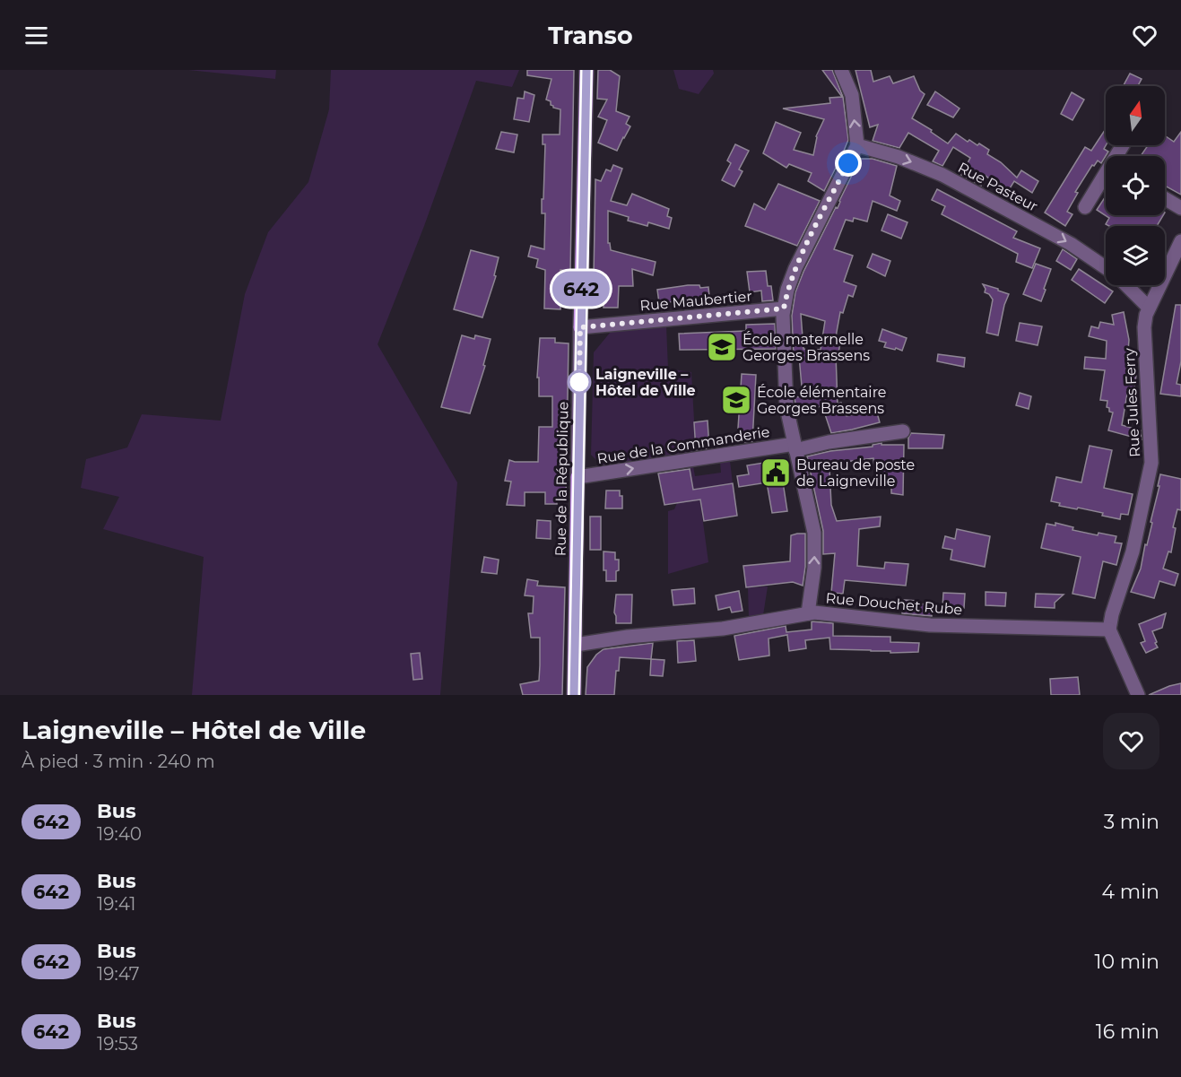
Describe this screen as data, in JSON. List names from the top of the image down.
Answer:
{
  "streets": {
    "main road": ["Rue de la République"],
    "street": [
      "Rue Pasteur",
      "Rue Maubertier",
      "Rue Jules Ferry",
      "Rue de la Commanderie",
      "Rue Douchet Rube"
    ]
  },
  "crossings": [
    ["Rue Pasteur", "Rue Jules Ferry"],
    ["Rue Maubertier", "Rue de la République"],
    ["Rue Jules Ferry", "Rue Douchet Rube"],
    ["Rue de la Commanderie", "Rue de la République"],
    ["Rue de la République", "Rue Douchet Rube"]
  ],
  "one_way": ["Rue Pasteur", "Rue de la Commanderie"],
  "places": {
    "school or university": ["École maternelle Georges Brassens", "École élémentaire Georges Brassens"],
    "other": ["Laigneville – Hôtel de Ville"],
    "public building": ["Bureau de poste de Laigneville"]
  },
  "lines": ["bus line 642"],
  "north": "top",
  "page": {
    "header": "Transo",
    "on_map": "642",
    "heading": ["Laigneville – Hôtel de Ville", "À pied · 3 min · 240 m"],
    "list": [
      {
        "mark": "642",
        "name": "Bus",
        "note": "19:40",
        "value": "3 min"
      },
      {
        "mark": "642",
        "name": "Bus",
        "note": "19:41",
        "value": "4 min"
      },
      {
        "mark": "642",
        "name": "Bus",
        "note": "19:47",
        "value": "10 min"
      },
      {
        "mark": "642",
        "name": "Bus",
        "note": "19:53",
        "value": "16 min"
      }
    ]
  }
}
